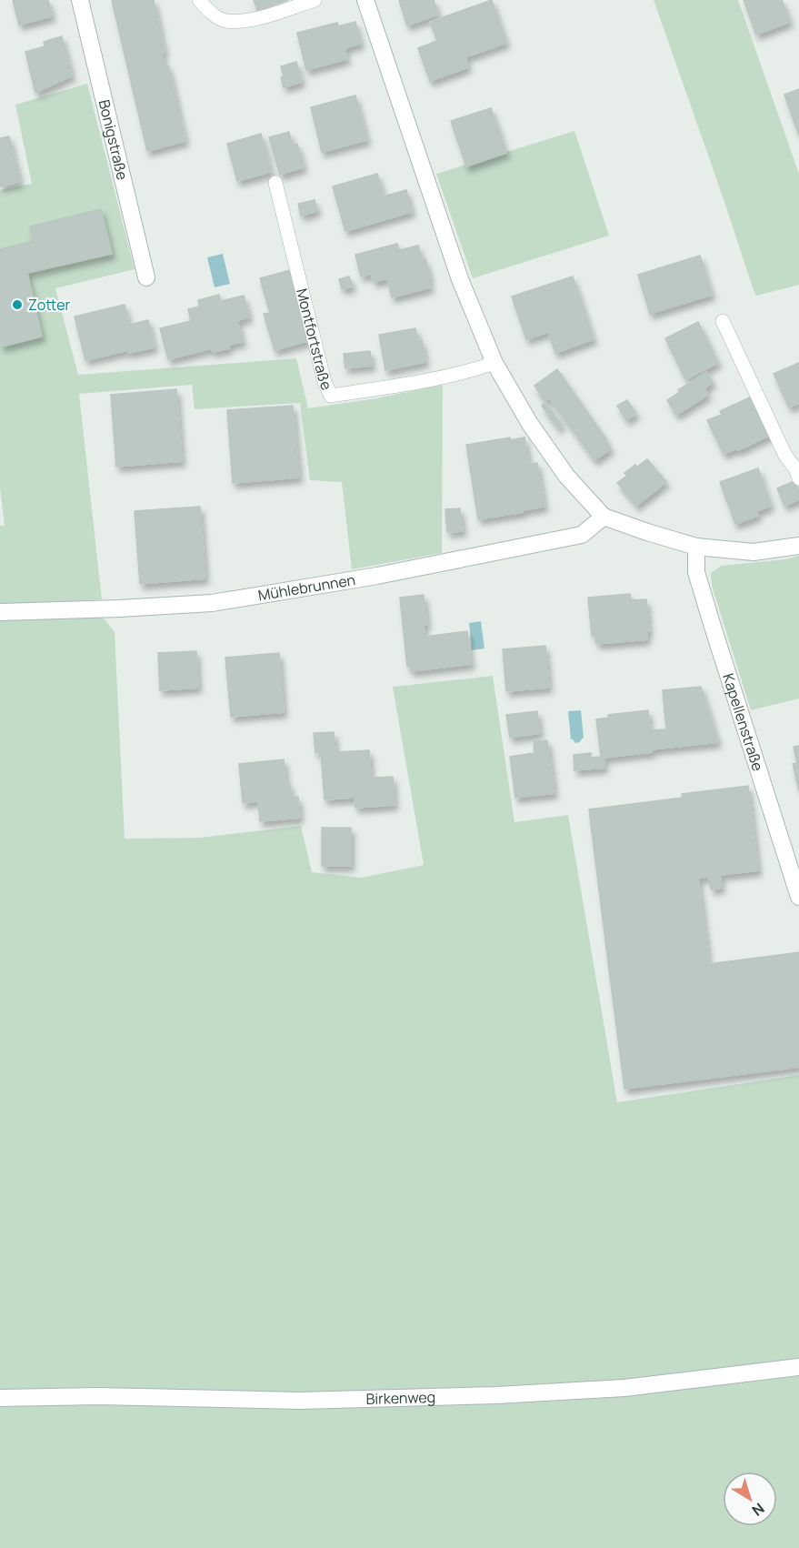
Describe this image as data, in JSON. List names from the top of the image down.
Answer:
{
  "streets": {
    "street": [
      "Bonigstraße",
      "Mühlebrunnen",
      "Kapellenstraße",
      "Birkenweg"
    ],
    "lane": ["Montfortstraße"]
  },
  "places": ["Zotter"],
  "north": "bottom right"
}
